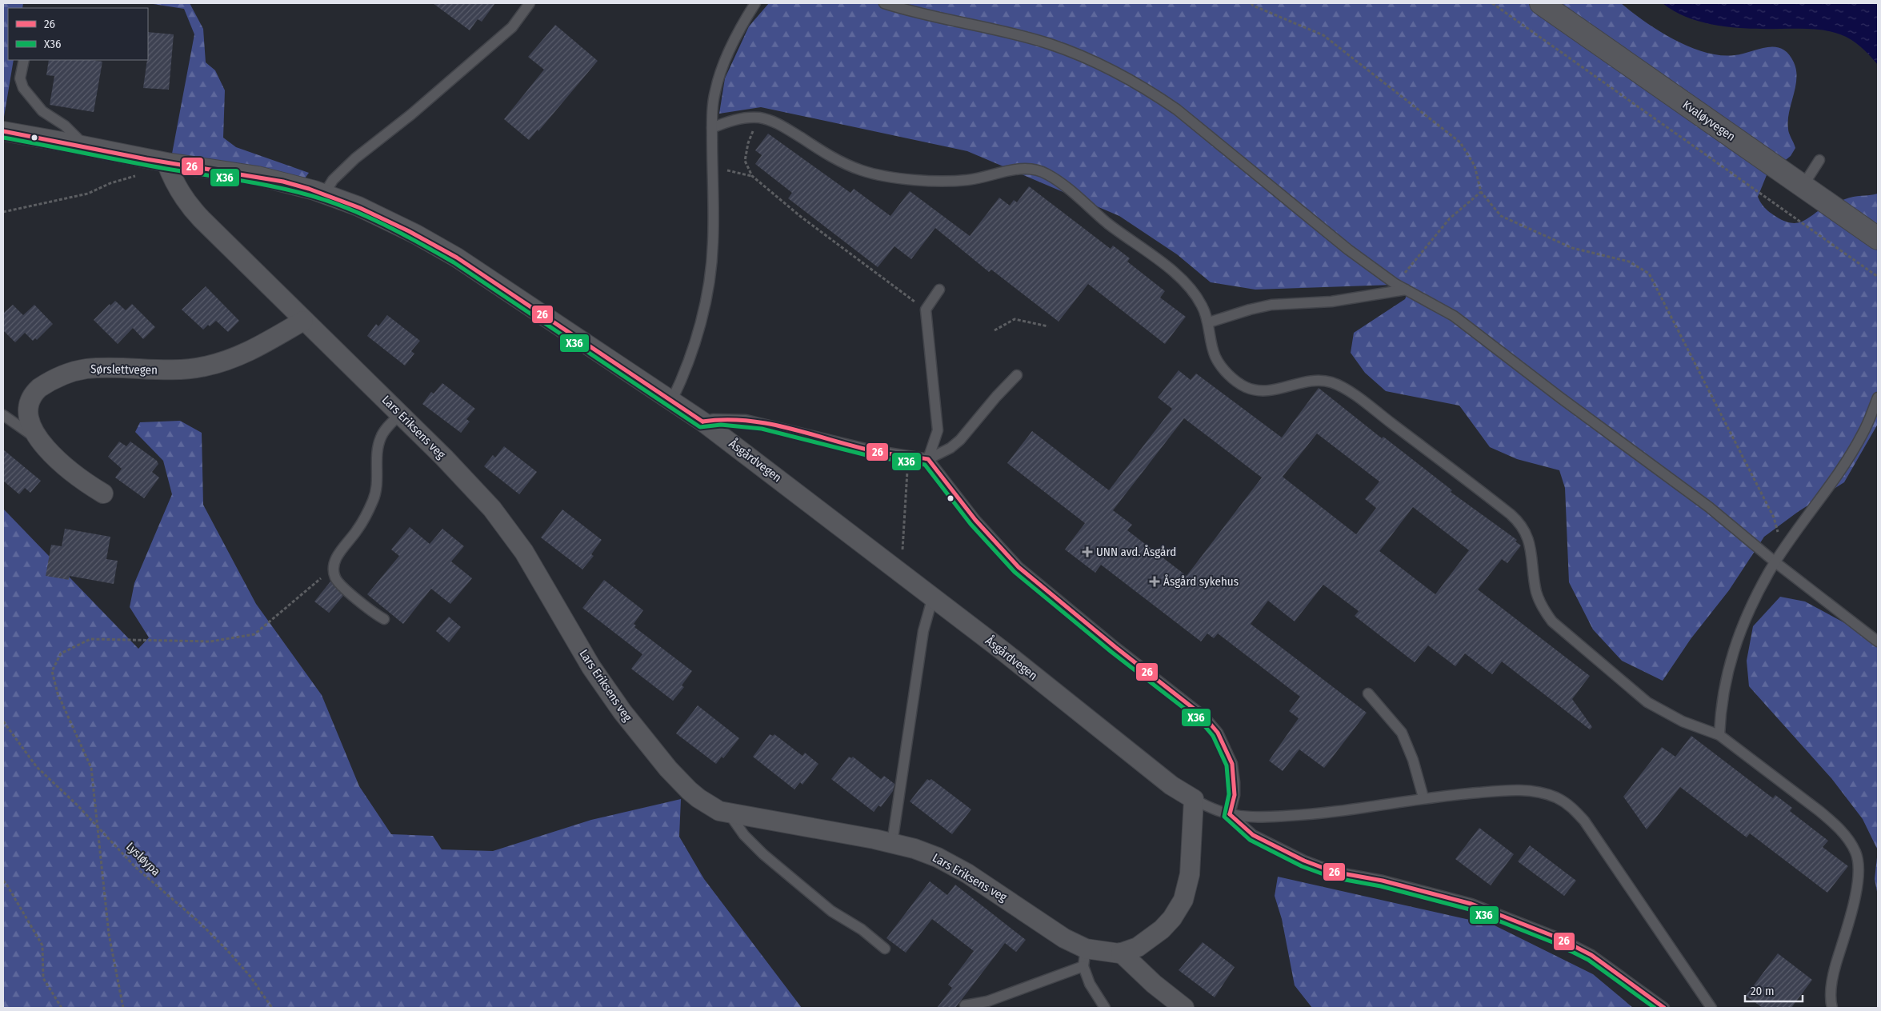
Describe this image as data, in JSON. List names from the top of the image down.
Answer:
{
  "streets": {
    "street": [
      "Kvaløyvegen",
      "Sørslettvegen",
      "Lars Eriksens veg",
      "Åsgårdvegen"
    ],
    "path": ["Lysløypa"]
  },
  "crossings": [
    ["Sørslettvegen", "Lars Eriksens veg"],
    ["Lars Eriksens veg", "Åsgårdvegen"]
  ],
  "places": {
    "health": ["UNN avd. Åsgård", "Åsgård sykehus"]
  },
  "lines": ["transit line 26", "transit line X36"],
  "legend": ["26", "X36"],
  "scale_bar": "20 m"
}
